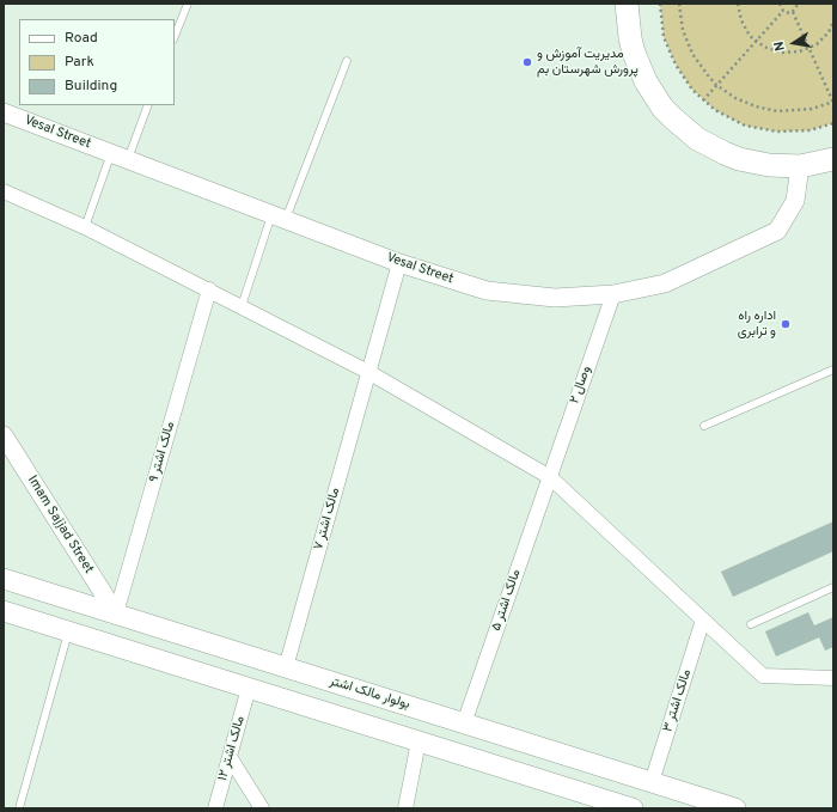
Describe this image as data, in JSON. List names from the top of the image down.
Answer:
{
  "streets": {
    "main road": ["بولوار مالک اشتر"],
    "street": [
      "Vesal Street",
      "وصال ۲",
      "مالک اشتر ۹",
      "مالک اشتر ۷",
      "Imam Sajjad Street",
      "مالک اشتر ۵",
      "مالک اشتر ۳",
      "مالک اشتر ۱۲"
    ]
  },
  "crossings": [
    ["Vesal Street", "وصال ۲"],
    ["Vesal Street", "مالک اشتر ۷"],
    ["وصال ۲", "مالک اشتر ۵"],
    ["مالک اشتر ۹", "Imam Sajjad Street"],
    ["مالک اشتر ۹", "بولوار مالک اشتر"],
    ["مالک اشتر ۷", "بولوار مالک اشتر"],
    ["Imam Sajjad Street", "بولوار مالک اشتر"],
    ["مالک اشتر ۵", "بولوار مالک اشتر"],
    ["بولوار مالک اشتر", "مالک اشتر ۳"]
  ],
  "places": ["مدیریت آموزش و پرورش شهرستان بم", "اداره راه و ترابری"],
  "legend": ["Road", "Park", "Building"],
  "north": "left"
}
